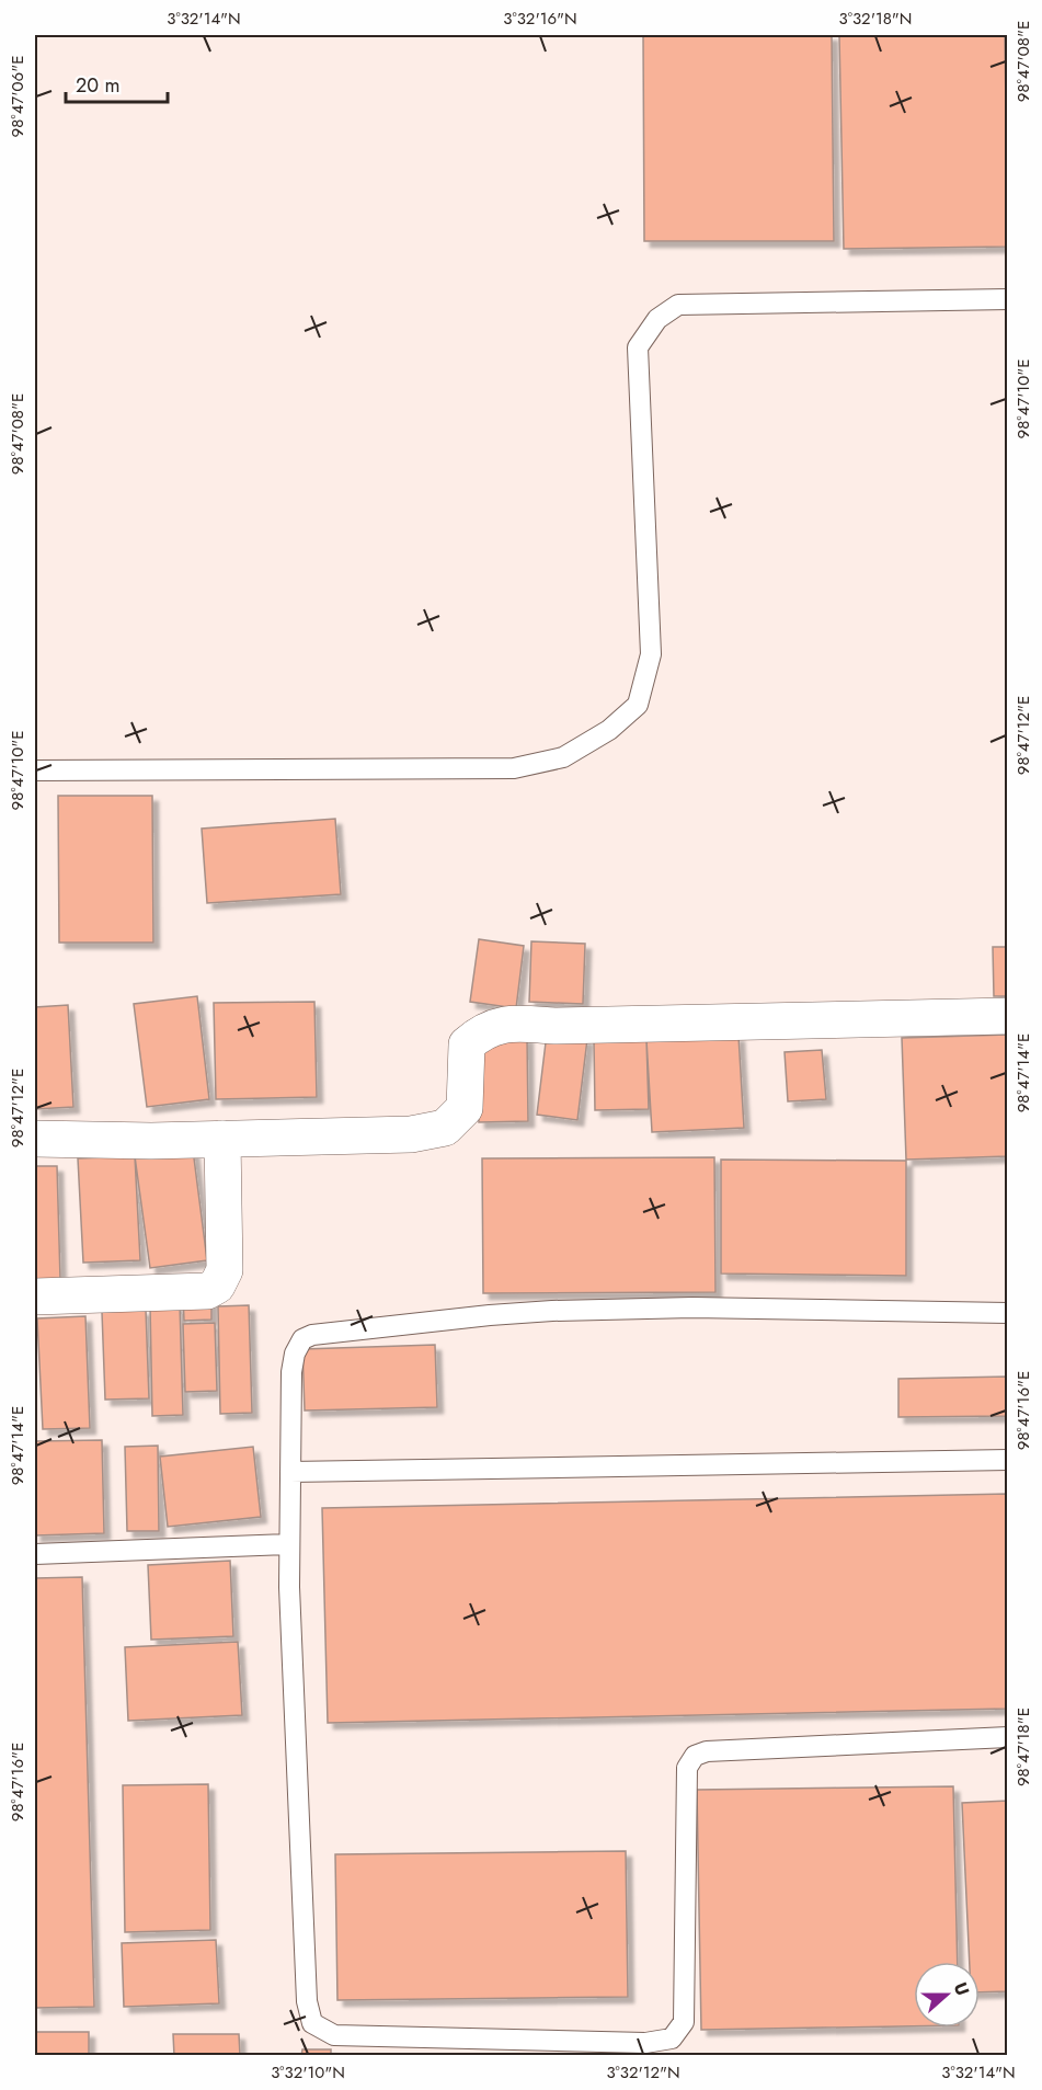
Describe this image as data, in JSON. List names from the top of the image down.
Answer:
{
  "scale_bar": "20 m",
  "north": "right",
  "coordinates": [
    "3°32'14\"N",
    "3°32'16\"N",
    "3°32'18\"N",
    "98°47'08\"E",
    "98°47'06\"E",
    "98°47'10\"E",
    "98°47'12\"E",
    "98°47'14\"E",
    "98°47'16\"E",
    "98°47'18\"E",
    "3°32'10\"N",
    "3°32'12\"N"
  ]
}
